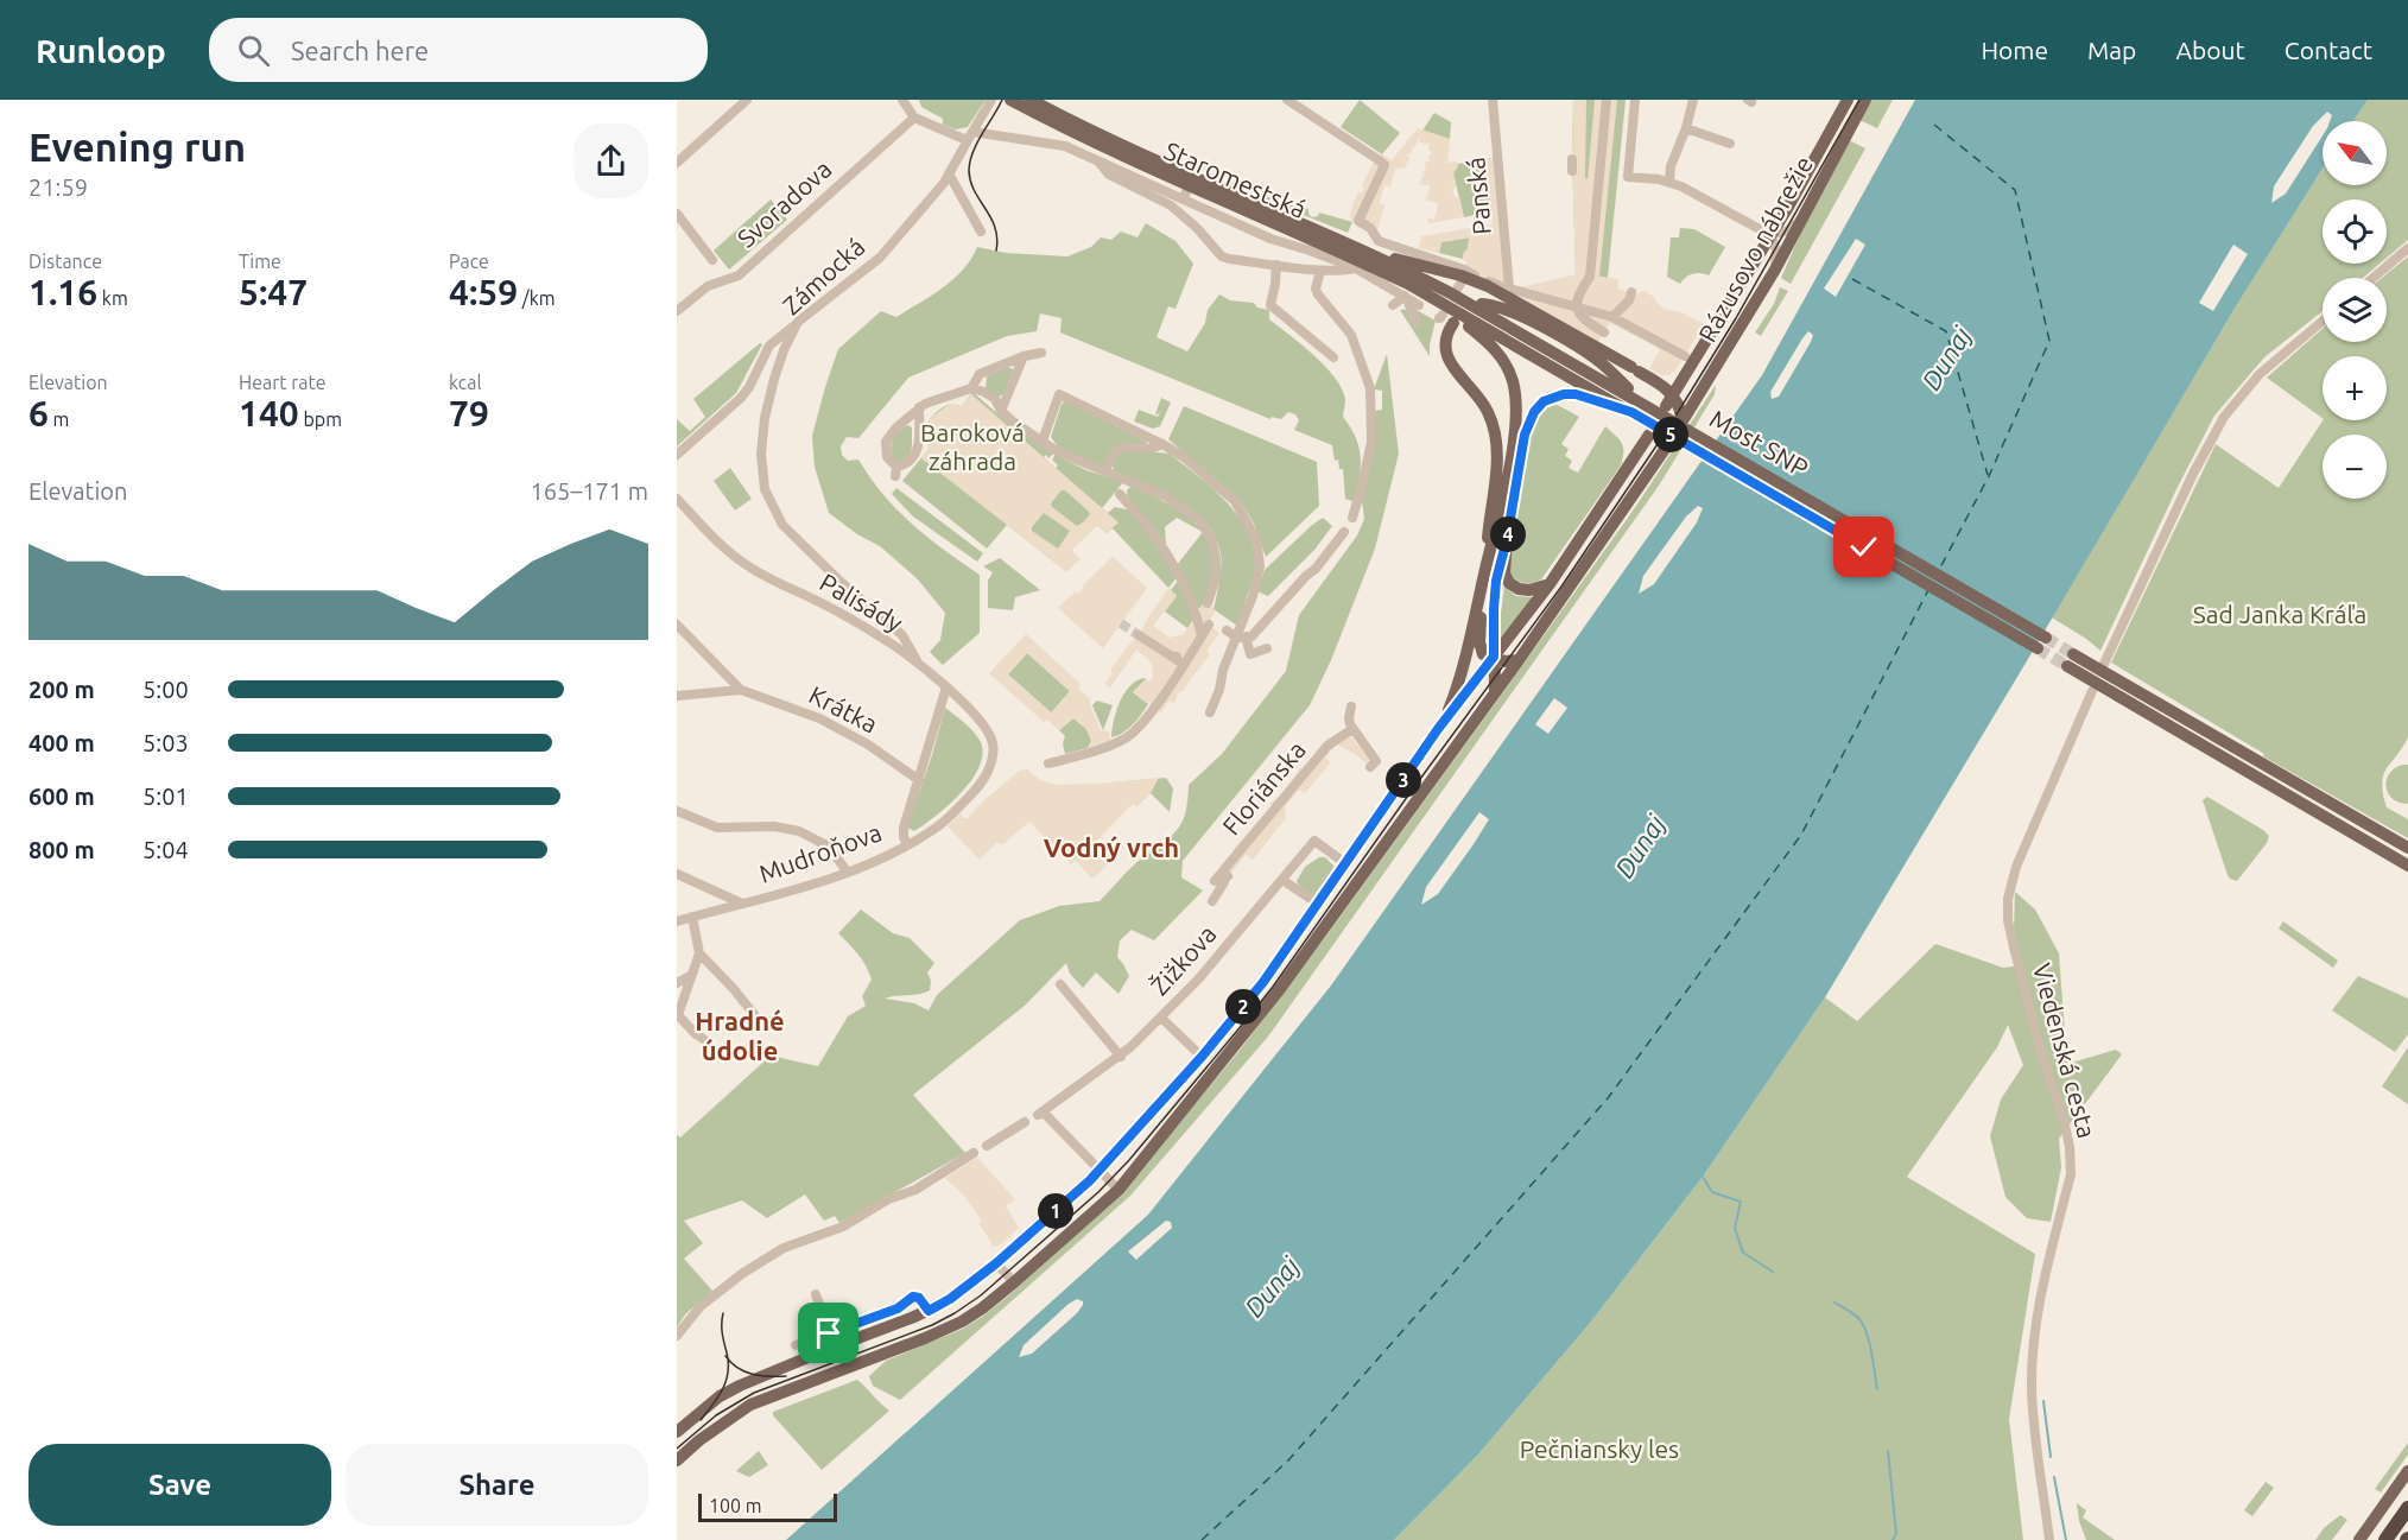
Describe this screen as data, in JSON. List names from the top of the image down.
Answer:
{
  "streets": {
    "main road": ["Staromestská", "Rázusovo nábrežie", "Most SNP"],
    "street": [
      "Panská",
      "Svoradova",
      "Zámocká",
      "Palisády",
      "Krátka",
      "Floriánska",
      "Mudroňova",
      "Žižkova",
      "Viedenská cesta"
    ]
  },
  "crossings": [
    ["Staromestská", "Most SNP"],
    ["Zámocká", "Palisády"],
    ["Palisády", "Mudroňova"]
  ],
  "districts": ["Vodný vrch", "Hradné údolie"],
  "water": ["Dunaj"],
  "parks": ["Baroková záhrada", "Sad Janka Kráľa", "Pečniansky les"],
  "scale_bar": "100 m",
  "north": "top left",
  "page": {
    "header": "Runloop",
    "search": "Search here",
    "nav": [
      "Home",
      "Map",
      "About",
      "Contact"
    ],
    "heading": ["Evening run", "21:59"],
    "map_buttons": ["+", "−"],
    "stats": [
      ["Distance", "1.16 km"],
      ["Time", "5:47"],
      ["Pace", "4:59 /km"],
      ["Elevation", "6 m"],
      ["Heart rate", "140 bpm"],
      ["kcal", "79"]
    ],
    "pins": [
      "5",
      "4",
      "3",
      "2",
      "1"
    ],
    "chart": ["Elevation", "165–171 m"],
    "list": [
      {
        "name": "200 m",
        "note": "5:00"
      },
      {
        "name": "400 m",
        "note": "5:03"
      },
      {
        "name": "600 m",
        "note": "5:01"
      },
      {
        "name": "800 m",
        "note": "5:04"
      }
    ],
    "buttons": ["Save", "Share"],
    "scale": "100 m"
  }
}
